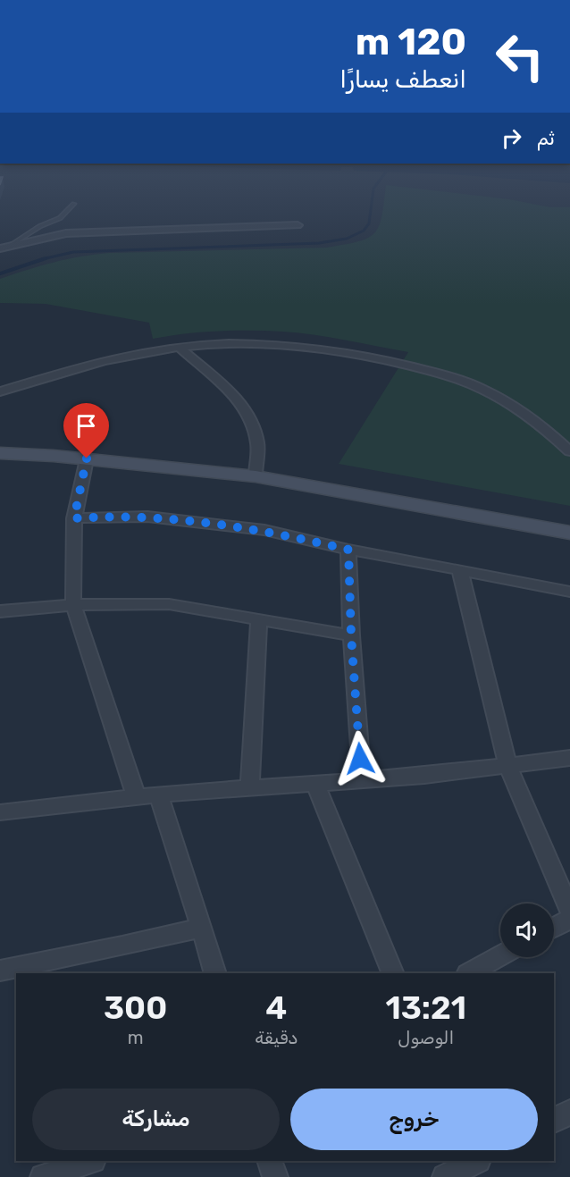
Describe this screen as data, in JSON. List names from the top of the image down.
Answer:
{
  "page": {
    "turn": ["120 m", "انعطف يسارًا"],
    "then": "ثم",
    "eta": [
      "13:21",
      "الوصول",
      "4",
      "دقيقة",
      "300",
      "m"
    ],
    "buttons": ["خروج", "مشاركة"]
  }
}
